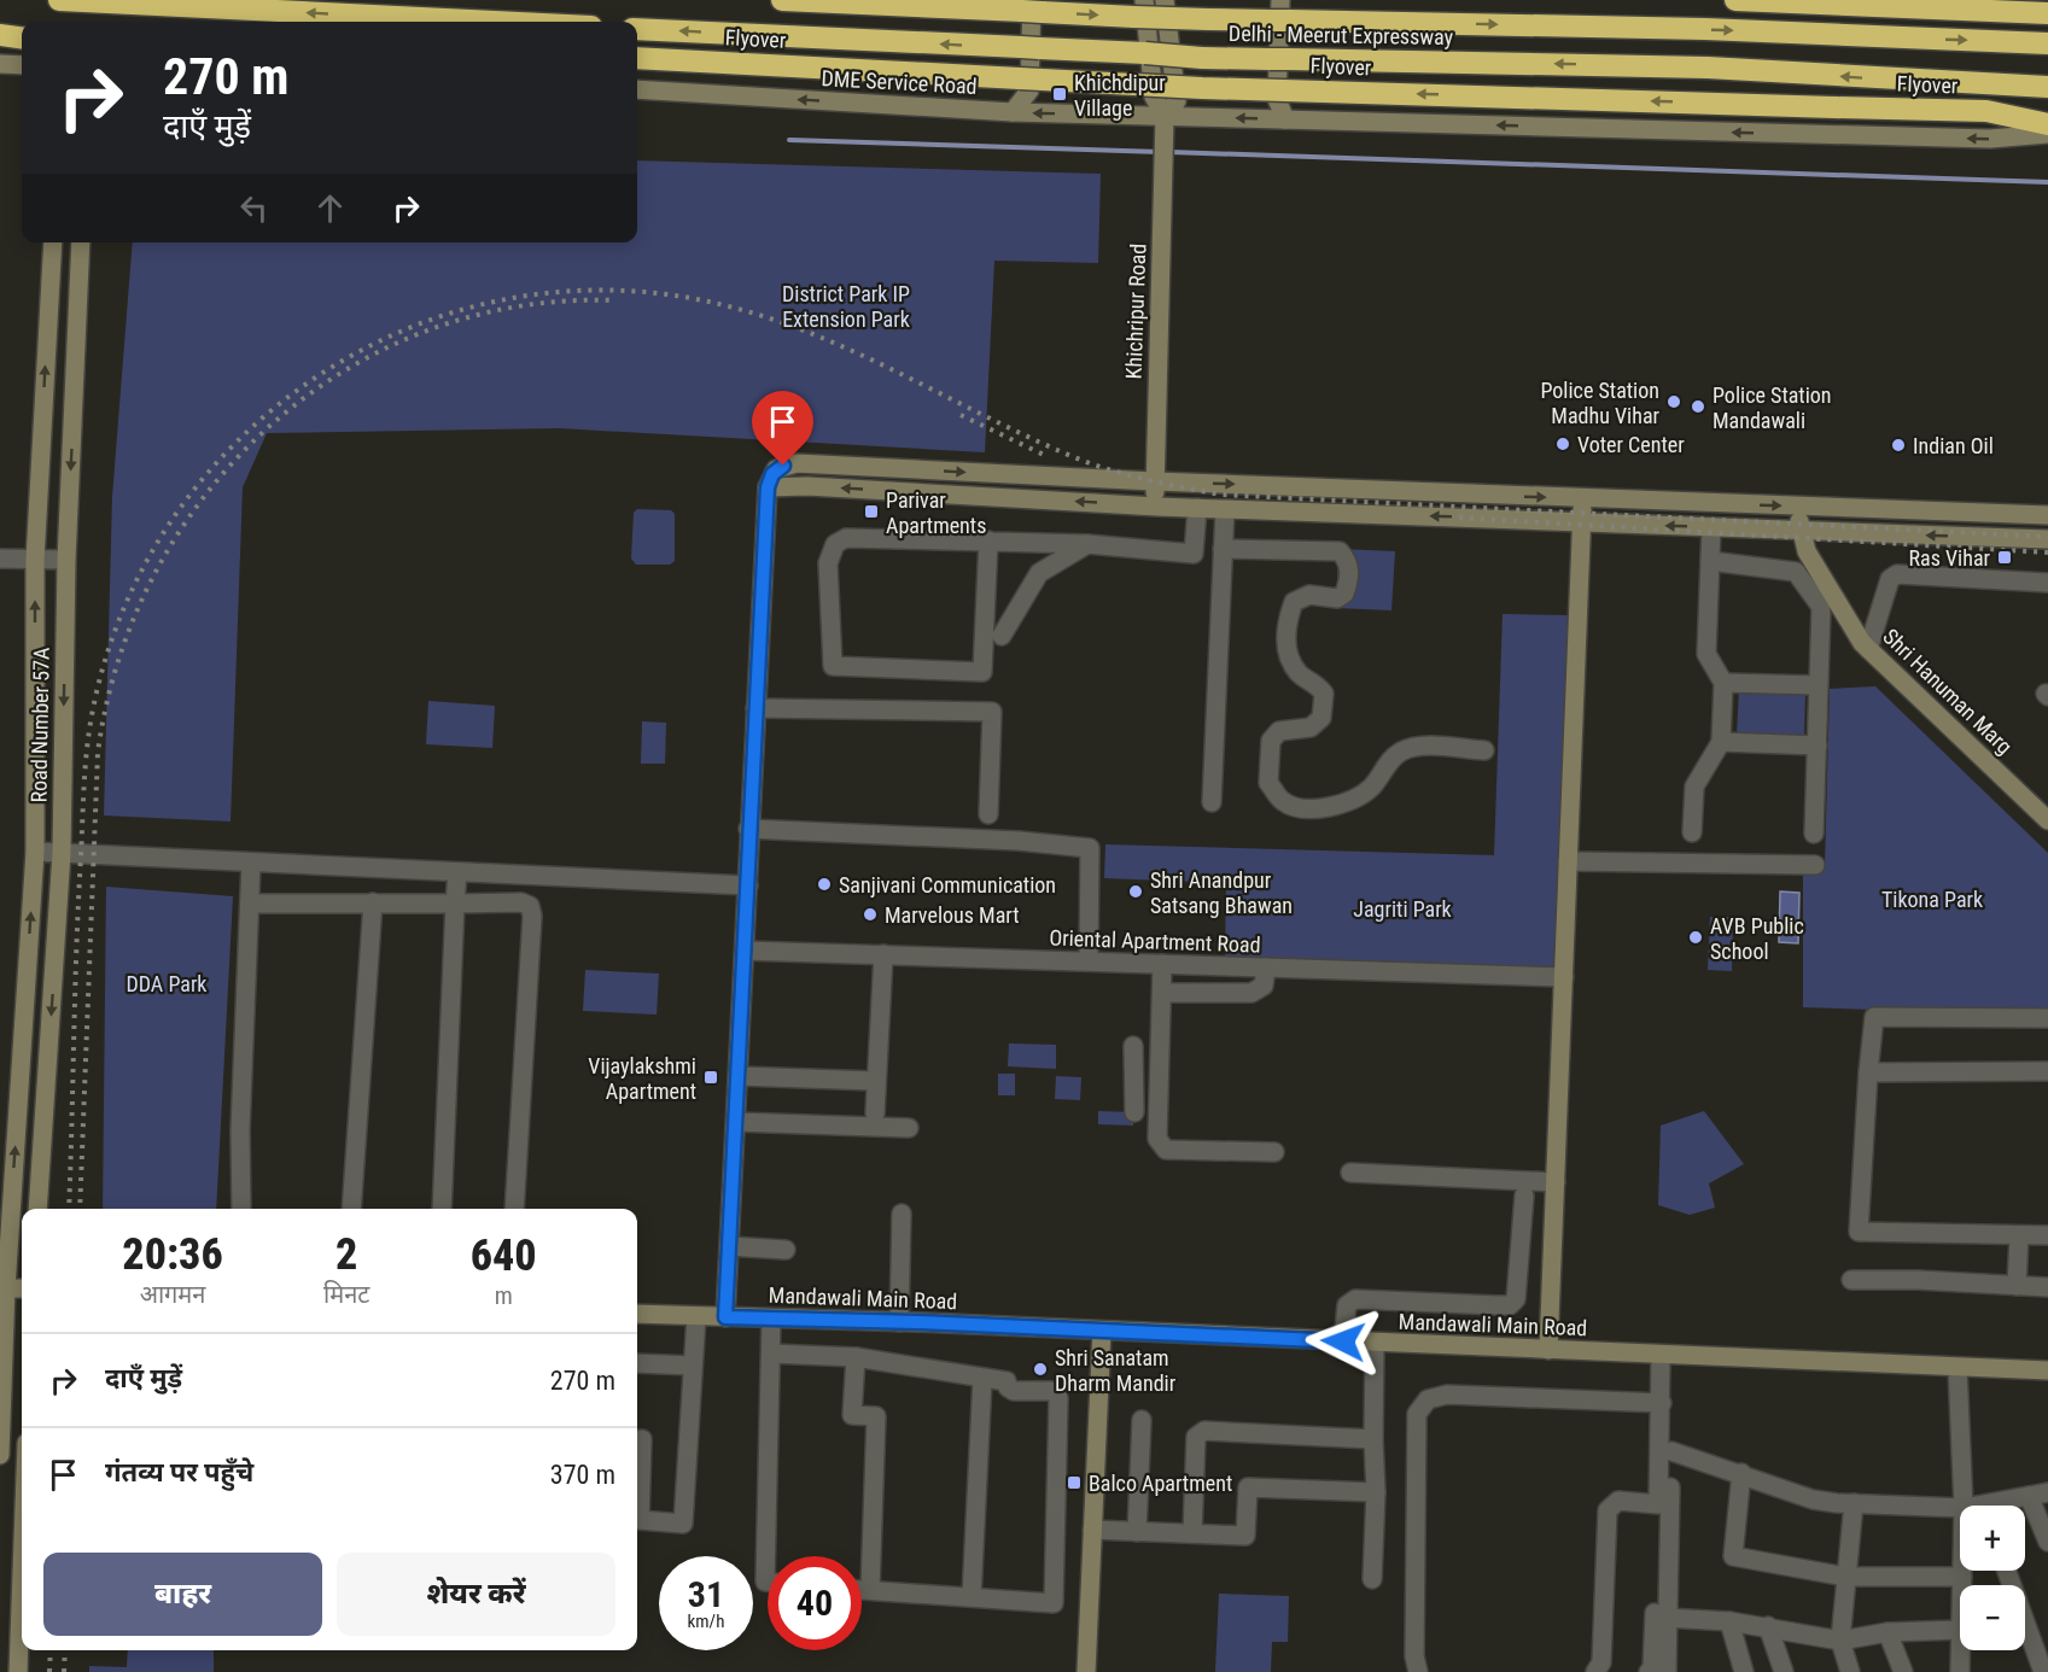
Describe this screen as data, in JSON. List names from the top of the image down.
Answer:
{
  "streets": {
    "highway": ["Delhi - Meerut Expressway", "Flyover"],
    "street": [
      "DME Service Road",
      "Khichripur Road",
      "Shri Hanuman Marg",
      "Road Number 57A",
      "Oriental Apartment Road",
      "Mandawali Main Road"
    ]
  },
  "crossings": [
    ["Delhi - Meerut Expressway", "Khichripur Road"],
    ["DME Service Road", "Khichripur Road"]
  ],
  "one_way": ["Flyover", "DME Service Road"],
  "parks": [
    "District Park IP Extension Park",
    "Tikona Park",
    "Jagriti Park",
    "DDA Park"
  ],
  "places": {
    "transit": [
      "Khichdipur Village",
      "Parivar Apartments",
      "Ras Vihar",
      "Vijaylakshmi Apartment",
      "Balco Apartment"
    ],
    "other": [
      "Police Station Madhu Vihar",
      "Police Station Mandawali",
      "Voter Center",
      "Indian Oil",
      "Sanjivani Communication",
      "Shri Anandpur Satsang Bhawan",
      "Marvelous Mart",
      "AVB Public School",
      "Shri Sanatam Dharm Mandir"
    ]
  },
  "page": {
    "turn": ["270 m", "दाएँ मुड़ें"],
    "eta": [
      "20:36",
      "आगमन",
      "2",
      "मिनट",
      "640",
      "m"
    ],
    "list": [
      {
        "name": "दाएँ मुड़ें",
        "value": "270 m"
      },
      {
        "name": "गंतव्य पर पहुँचे",
        "value": "370 m"
      }
    ],
    "map_buttons": ["+", "−"],
    "buttons": ["बाहर", "शेयर करें"],
    "speed": "31 km/h",
    "limit": "40"
  }
}
